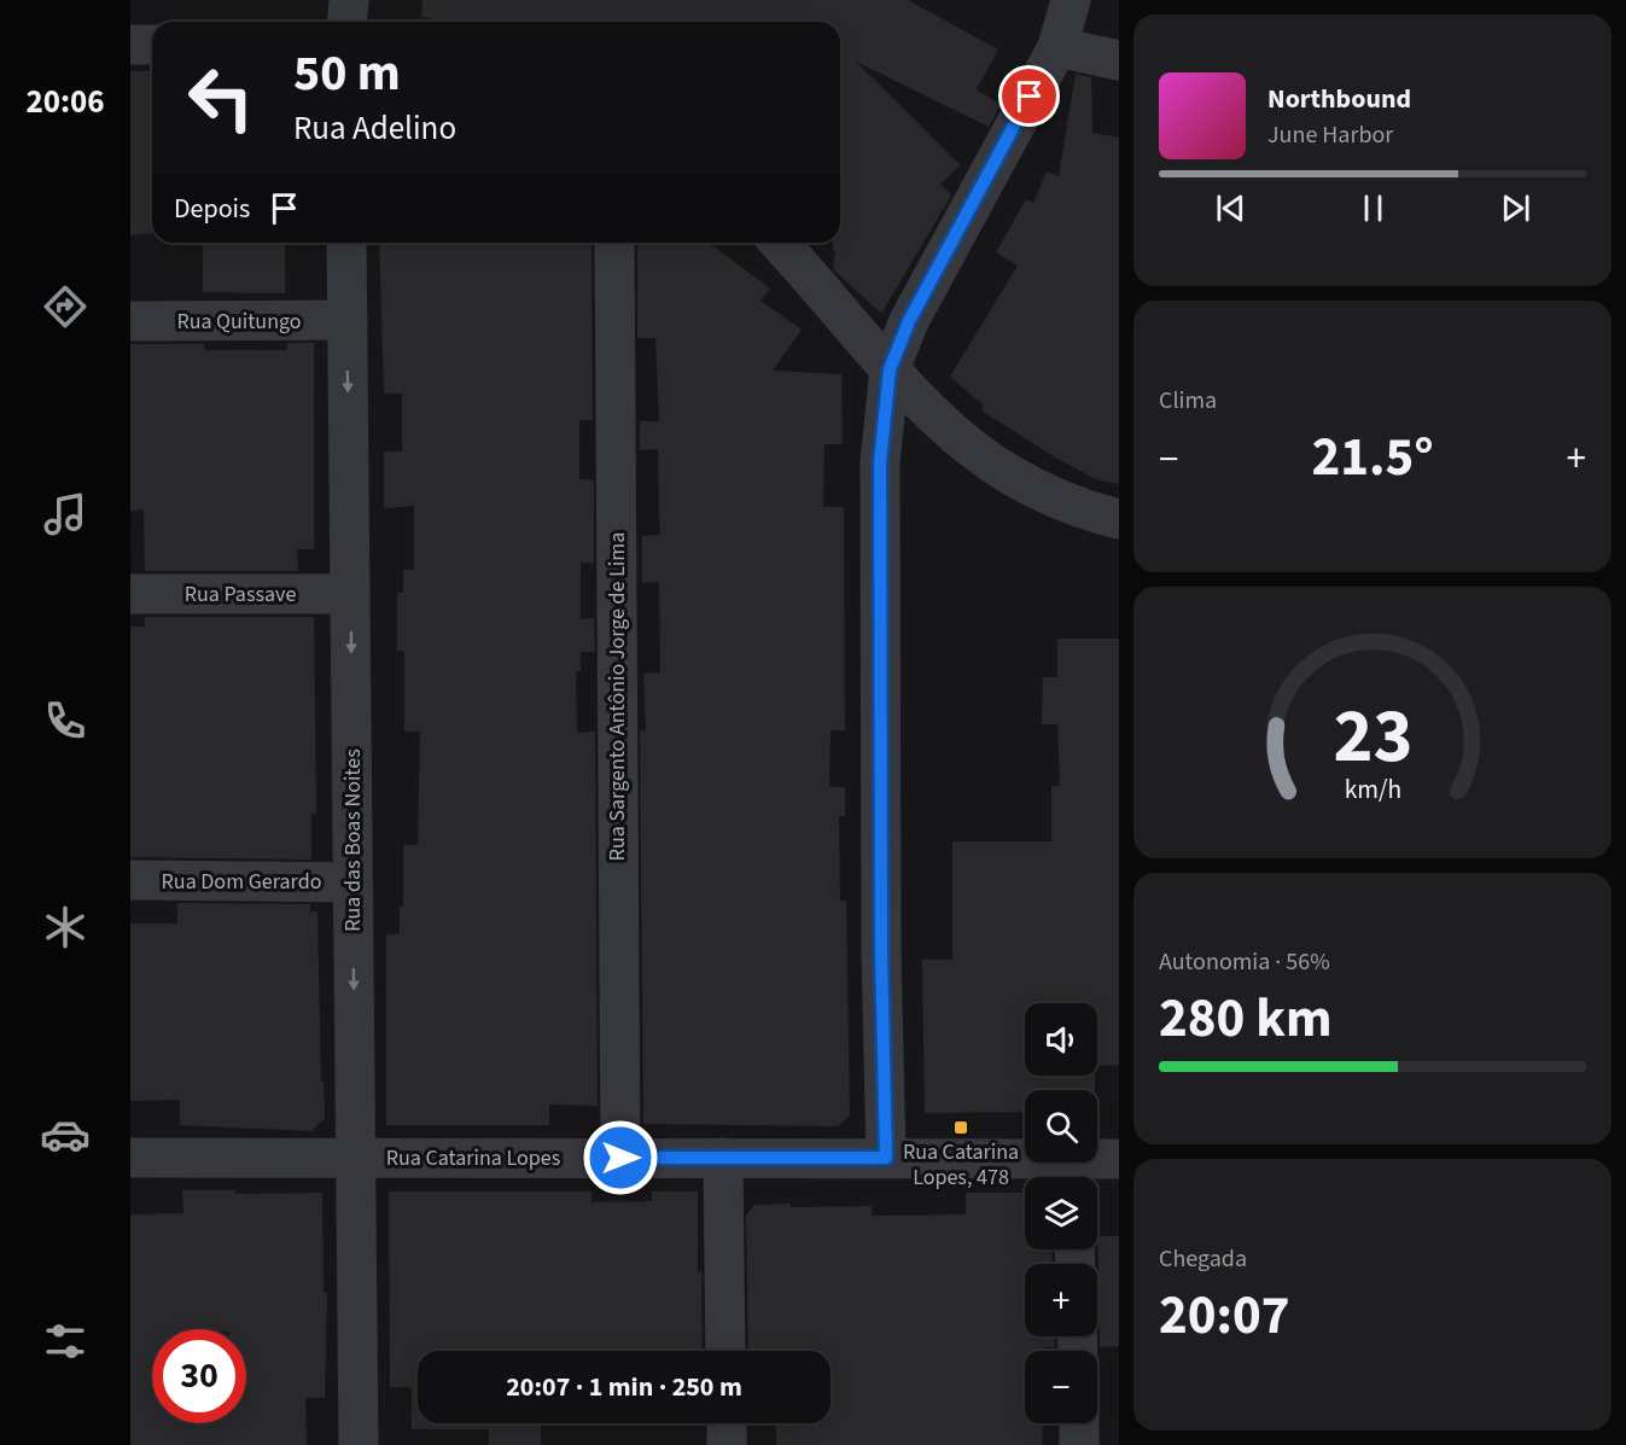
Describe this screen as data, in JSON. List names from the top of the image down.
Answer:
{
  "streets": {
    "street": [
      "Rua Quitungo",
      "Rua Passave",
      "Rua Sargento Antônio Jorge de Lima",
      "Rua das Boas Noites",
      "Rua Dom Gerardo",
      "Rua Catarina Lopes"
    ]
  },
  "crossings": [
    ["Rua Quitungo", "Rua das Boas Noites"],
    ["Rua Passave", "Rua das Boas Noites"],
    ["Rua Sargento Antônio Jorge de Lima", "Rua Catarina Lopes"],
    ["Rua das Boas Noites", "Rua Dom Gerardo"],
    ["Rua das Boas Noites", "Rua Catarina Lopes"]
  ],
  "one_way": ["Rua das Boas Noites"],
  "places": {
    "transit": ["Rua Catarina Lopes, 478"]
  },
  "page": {
    "tabs": "20:06",
    "turn": ["50 m", "Rua Adelino"],
    "song": ["Northbound", "June Harbor"],
    "then": "Depois",
    "tile": [
      "Clima",
      ["Autonomia · 56%", "280 km"],
      ["Chegada", "20:07"]
    ],
    "heat": ["−", "21.5°", "+"],
    "map_buttons": ["+", "−"],
    "limit": "30",
    "trip": "20:07 · 1 min · 250 m",
    "gauge": ["23", "km/h"]
  }
}
